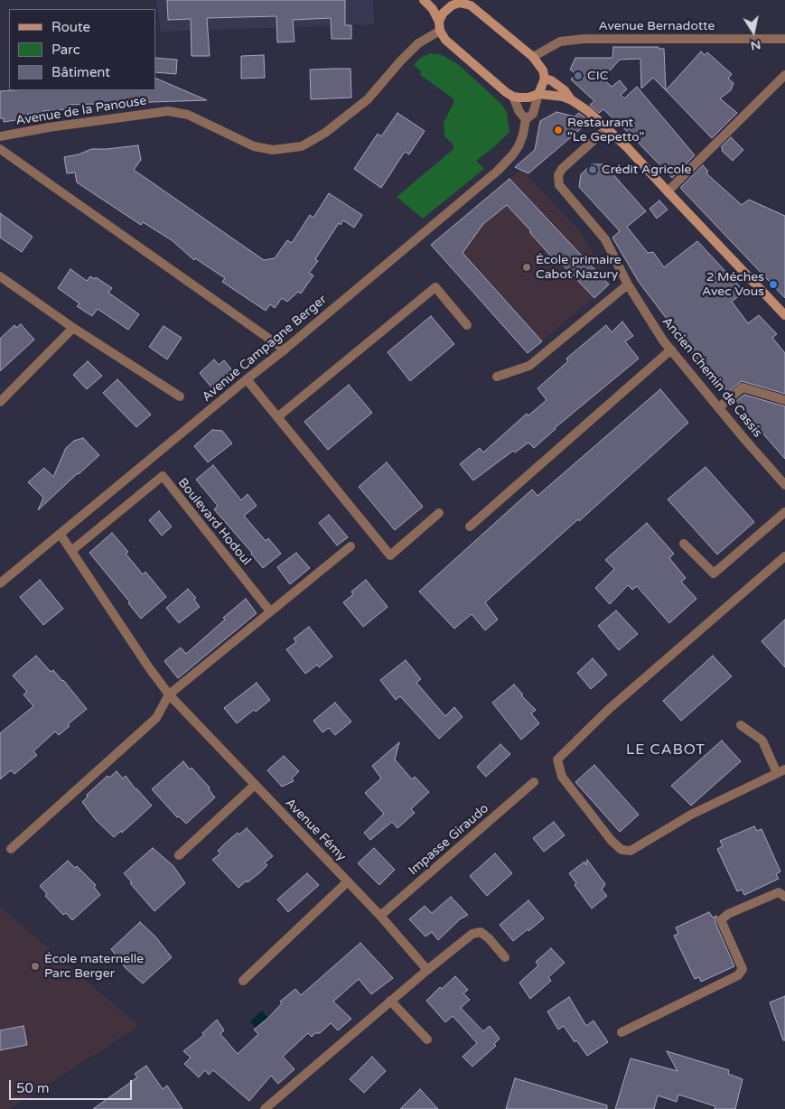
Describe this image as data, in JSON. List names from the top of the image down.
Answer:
{
  "streets": {
    "street": [
      "Avenue Bernadotte",
      "Avenue de la Panouse",
      "Avenue Campagne Berger",
      "Ancien Chemin de Cassis",
      "Boulevard Hodoul",
      "Avenue Fémy",
      "Impasse Giraudo"
    ]
  },
  "crossings": [
    ["Avenue Campagne Berger", "Avenue Fémy"],
    ["Boulevard Hodoul", "Avenue Fémy"],
    ["Avenue Fémy", "Impasse Giraudo"]
  ],
  "districts": ["LE CABOT"],
  "places": [
    "CIC",
    "Restaurant \"Le Gepetto\"",
    "Crédit Agricole",
    "École primaire Cabot Nazury",
    "2 Méches Avec Vous",
    "École maternelle Parc Berger"
  ],
  "legend": ["Route", "Parc", "Bâtiment"],
  "scale_bar": "50 m",
  "north": "bottom"
}
